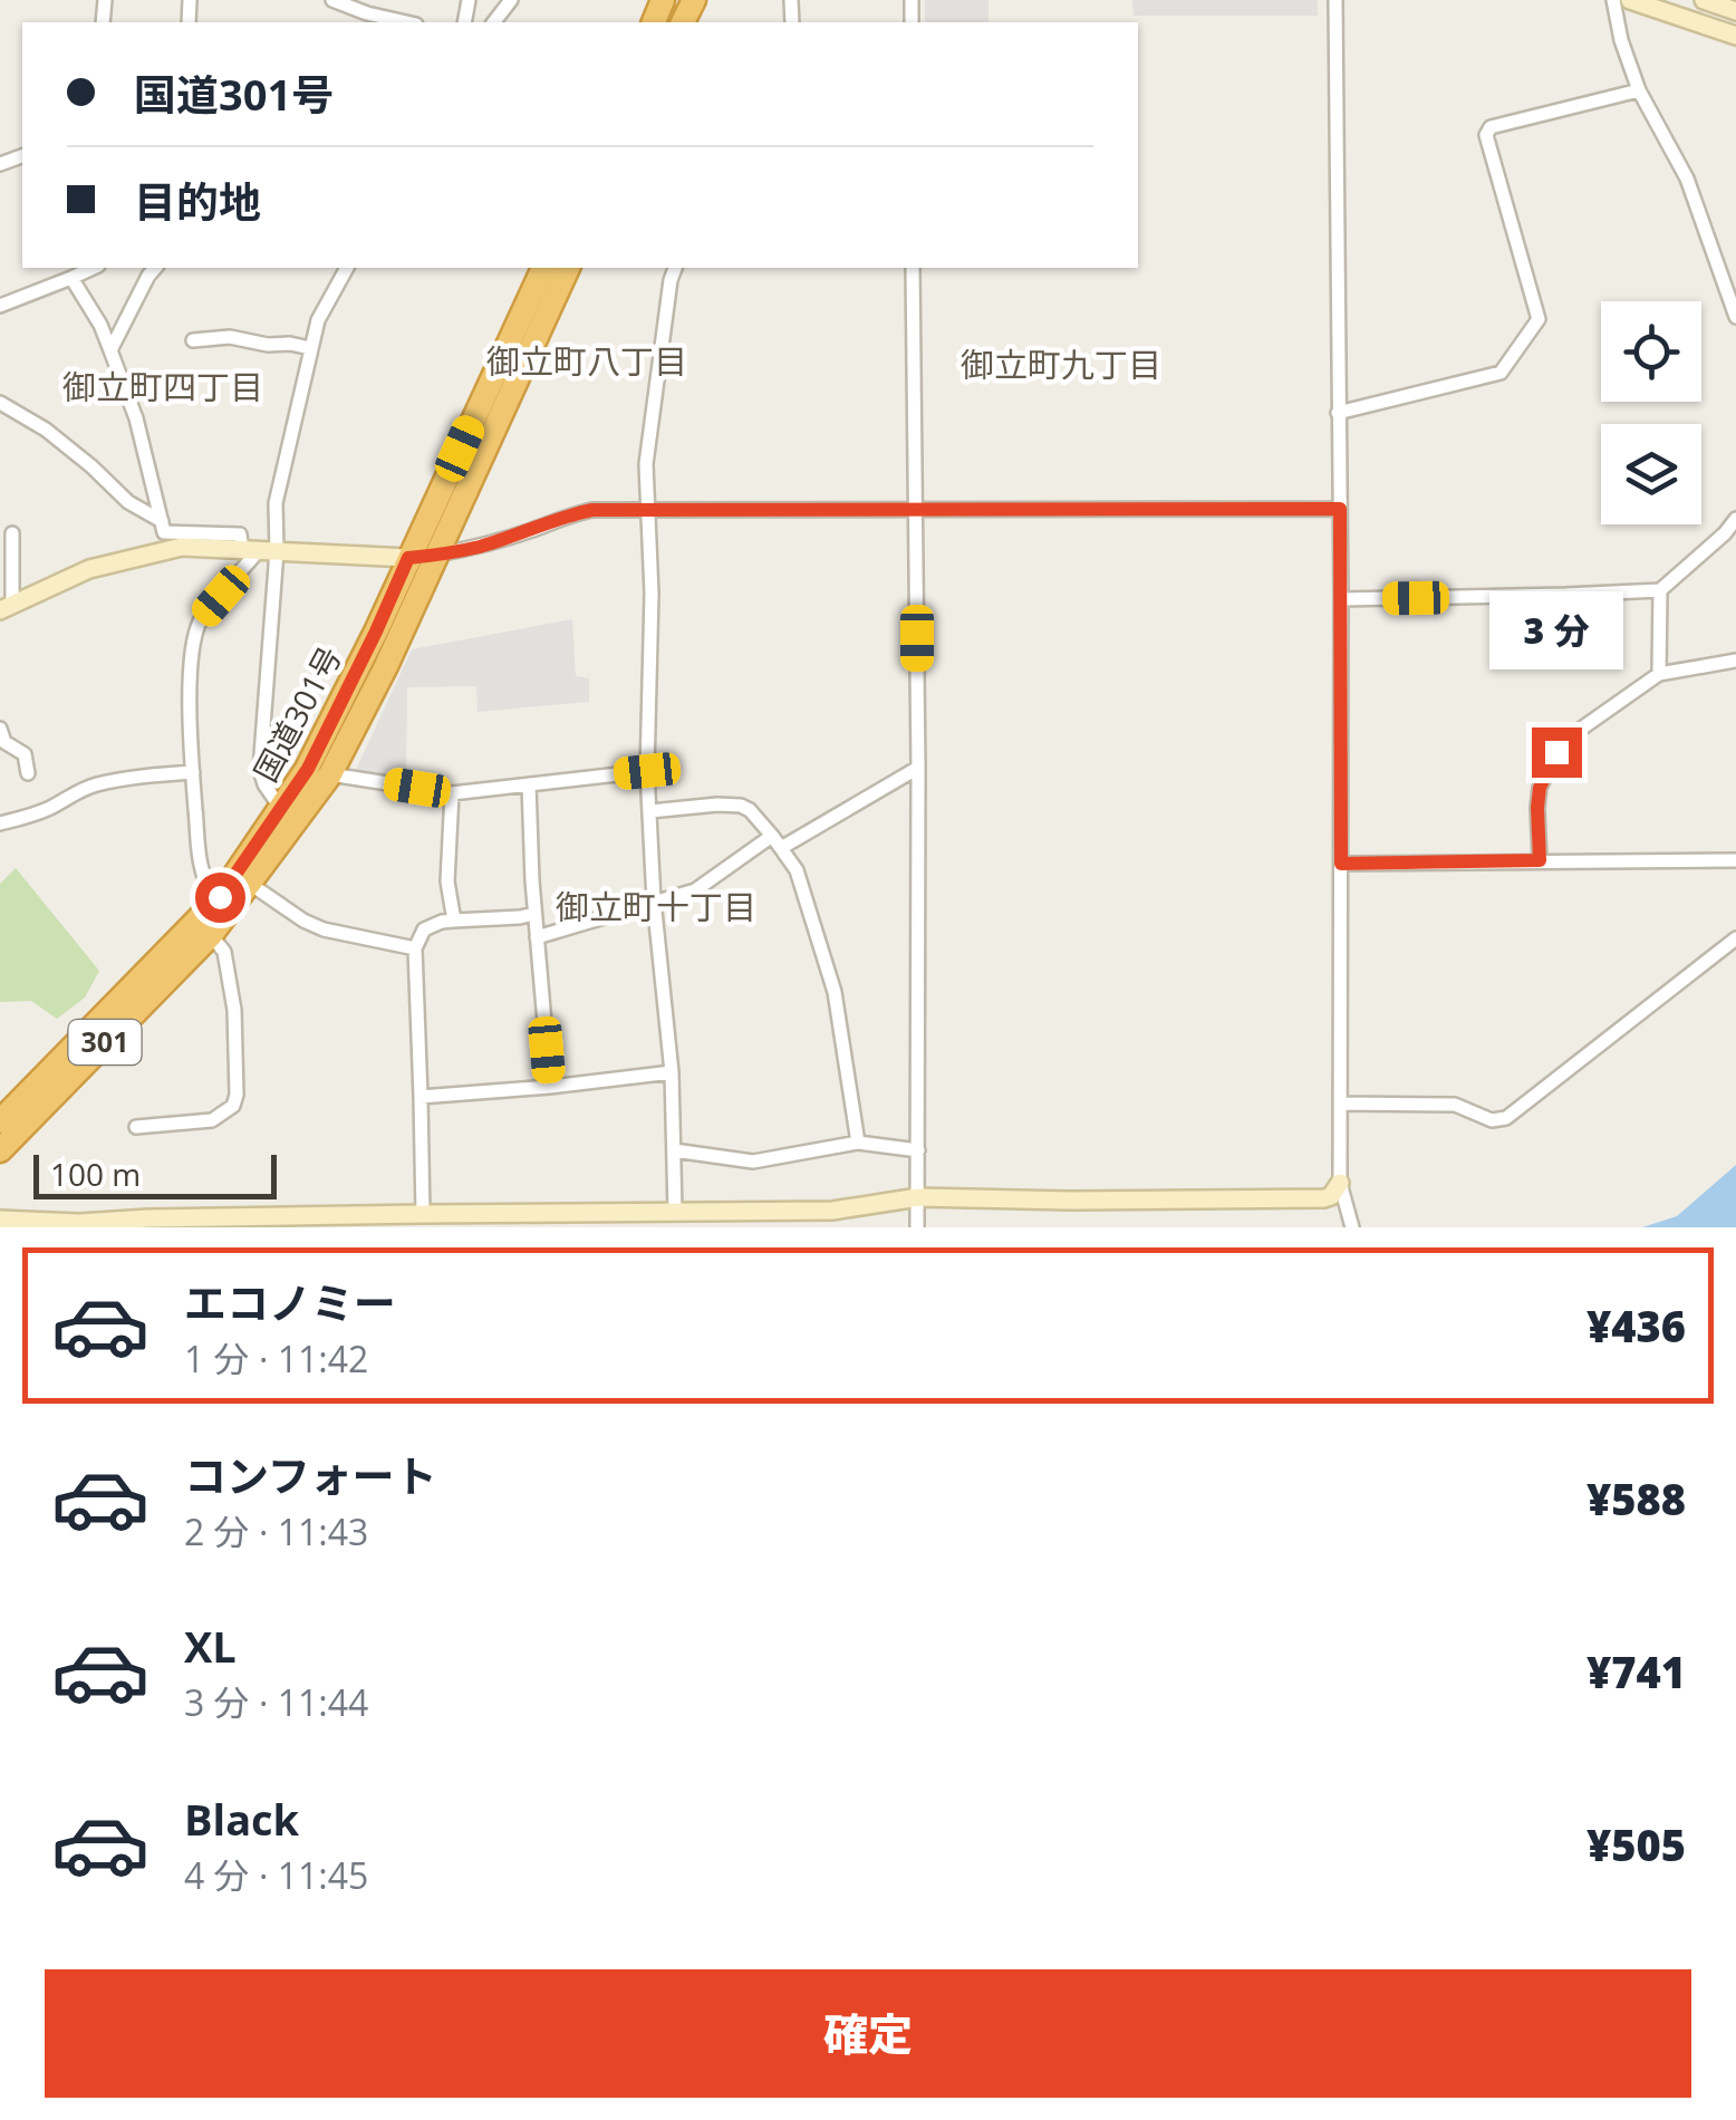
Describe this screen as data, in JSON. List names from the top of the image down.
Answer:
{
  "streets": {
    "highway": ["国道301号", "301"]
  },
  "districts": [
    "御立町八丁目",
    "御立町九丁目",
    "御立町四丁目",
    "御立町十丁目"
  ],
  "scale_bar": "100 m",
  "page": {
    "banner": ["国道301号", "目的地"],
    "bubble": "3 分",
    "scale": "100 m",
    "list": [
      {
        "name": "エコノミー",
        "note": "1 分 · 11:42",
        "value": "¥436"
      },
      {
        "name": "コンフォート",
        "note": "2 分 · 11:43",
        "value": "¥588"
      },
      {
        "name": "XL",
        "note": "3 分 · 11:44",
        "value": "¥741"
      },
      {
        "name": "Black",
        "note": "4 分 · 11:45",
        "value": "¥505"
      }
    ],
    "buttons": "確定"
  }
}
